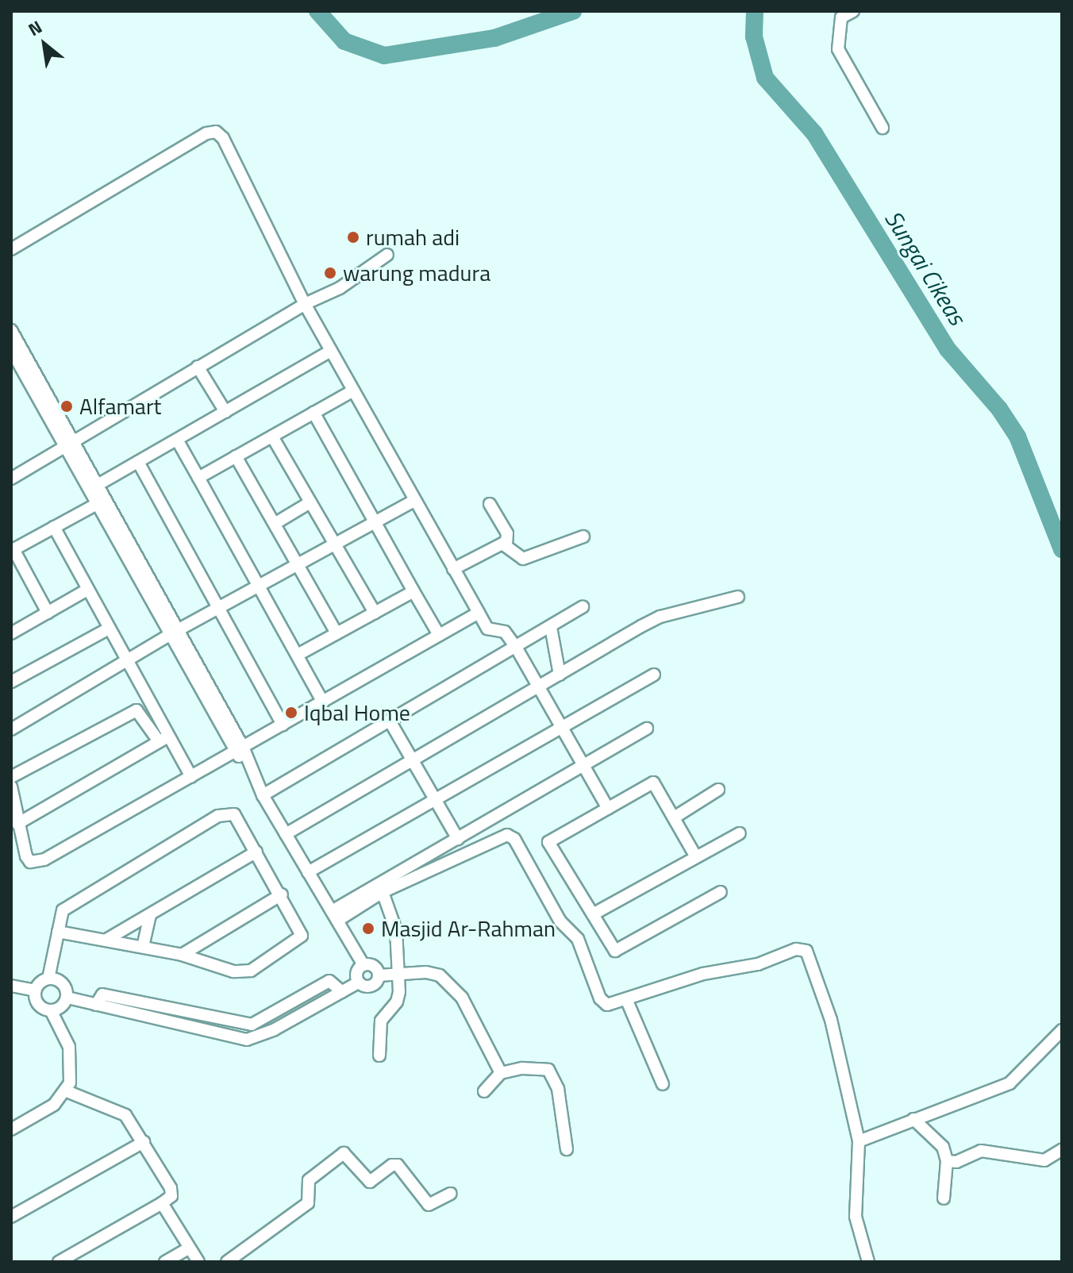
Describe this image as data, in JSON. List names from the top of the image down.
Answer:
{
  "water": ["Sungai Cikeas"],
  "places": [
    "rumah adi",
    "warung madura",
    "Alfamart",
    "Iqbal Home",
    "Masjid Ar-Rahman"
  ],
  "north": "top left"
}
